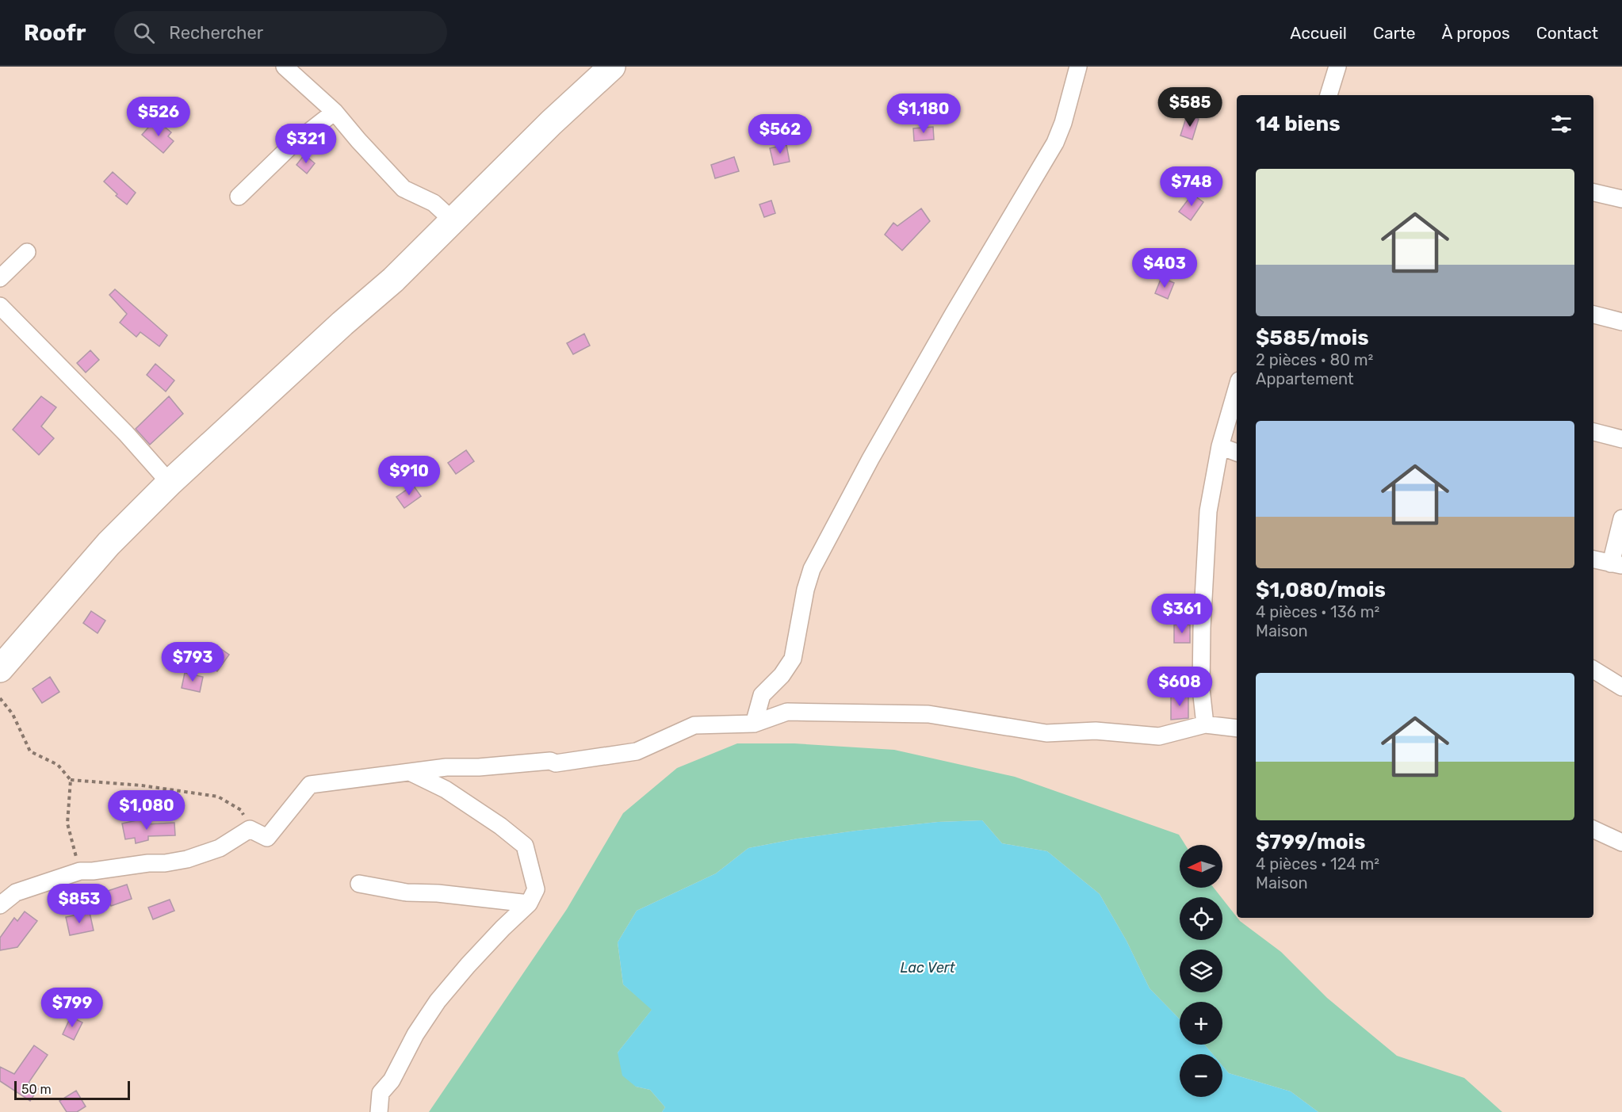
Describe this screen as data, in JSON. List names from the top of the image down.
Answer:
{
  "water": ["Lac Vert"],
  "scale_bar": "50 m",
  "north": "left",
  "page": {
    "header": "Roofr",
    "search": "Rechercher",
    "nav": [
      "Accueil",
      "Carte",
      "À propos",
      "Contact"
    ],
    "price": [
      "$585",
      "$1,180",
      "$526",
      "$562",
      "$321",
      "$748",
      "$403",
      "$910",
      "$361",
      "$793",
      "$608",
      "$1,080",
      "$853",
      "$799"
    ],
    "heading": "14 biens",
    "list": [
      {
        "name": "$585/mois",
        "note": "2 pièces · 80 m² · Appartement"
      },
      {
        "name": "$1,080/mois",
        "note": "4 pièces · 136 m² · Maison"
      },
      {
        "name": "$799/mois",
        "note": "4 pièces · 124 m² · Maison"
      }
    ],
    "map_buttons": ["+", "−"],
    "scale": "50 m"
  }
}
